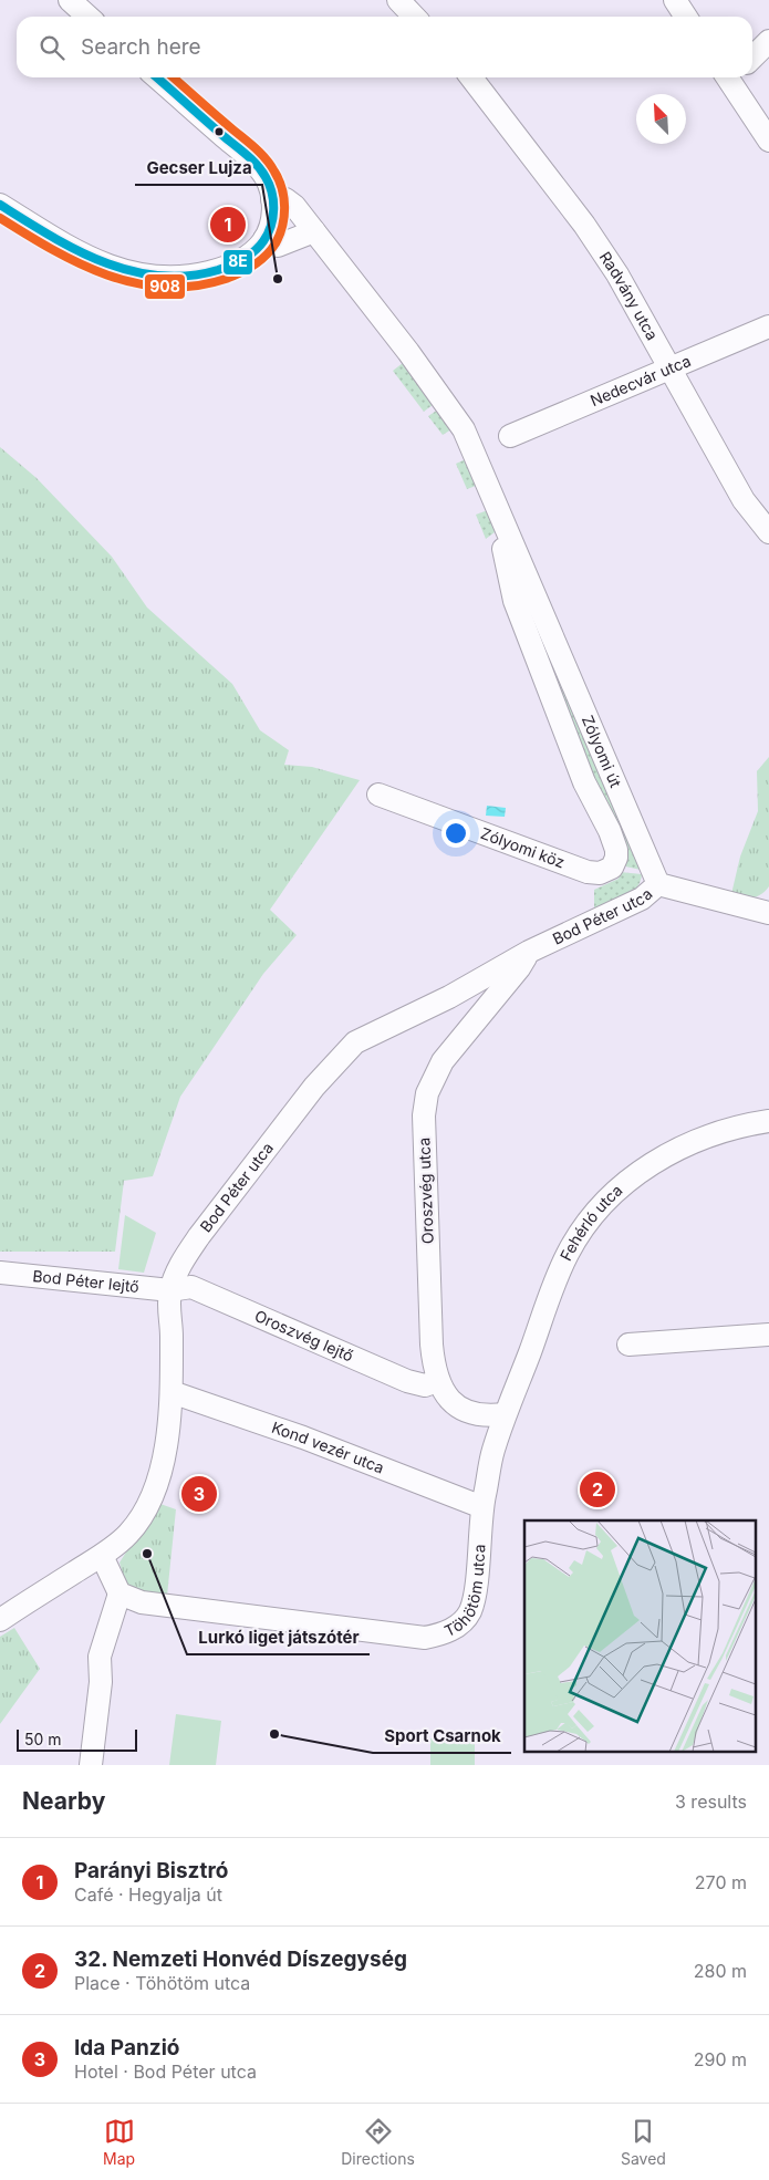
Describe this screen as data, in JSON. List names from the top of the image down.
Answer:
{
  "streets": {
    "street": [
      "Radvány utca",
      "Nedecvár utca",
      "Zólyomi út",
      "Zólyomi köz",
      "Bod Péter utca",
      "Oroszvég utca",
      "Fehérló utca",
      "Bod Péter lejtő",
      "Oroszvég lejtő",
      "Kond vezér utca",
      "Töhötöm utca"
    ]
  },
  "crossings": [
    ["Radvány utca", "Nedecvár utca"],
    ["Zólyomi út", "Zólyomi köz"],
    ["Zólyomi út", "Bod Péter utca"],
    ["Bod Péter utca", "Oroszvég utca"],
    ["Bod Péter utca", "Bod Péter lejtő"],
    ["Bod Péter utca", "Oroszvég lejtő"],
    ["Bod Péter utca", "Kond vezér utca"],
    ["Oroszvég utca", "Fehérló utca"],
    ["Oroszvég utca", "Oroszvég lejtő"],
    ["Oroszvég utca", "Töhötöm utca"],
    ["Fehérló utca", "Töhötöm utca"],
    ["Bod Péter lejtő", "Oroszvég lejtő"],
    ["Kond vezér utca", "Töhötöm utca"]
  ],
  "places": ["Gecser Lujza", "Lurkó liget játszótér", "Sport Csarnok"],
  "lines": ["transit line 8E", "transit line 908"],
  "scale_bar": "50 m",
  "north": "top left",
  "page": {
    "search": "Search here",
    "pins": ["1", "2", "3"],
    "scale": "50 m",
    "heading": ["Nearby", "3 results"],
    "list": [
      {
        "mark": "1",
        "name": "Parányi Bisztró",
        "note": "Café · Hegyalja út",
        "value": "270 m"
      },
      {
        "mark": "2",
        "name": "32. Nemzeti Honvéd Díszegység",
        "note": "Place · Töhötöm utca",
        "value": "280 m"
      },
      {
        "mark": "3",
        "name": "Ida Panzió",
        "note": "Hotel · Bod Péter utca",
        "value": "290 m"
      }
    ],
    "nav": ["Map", "Directions", "Saved"]
  }
}
